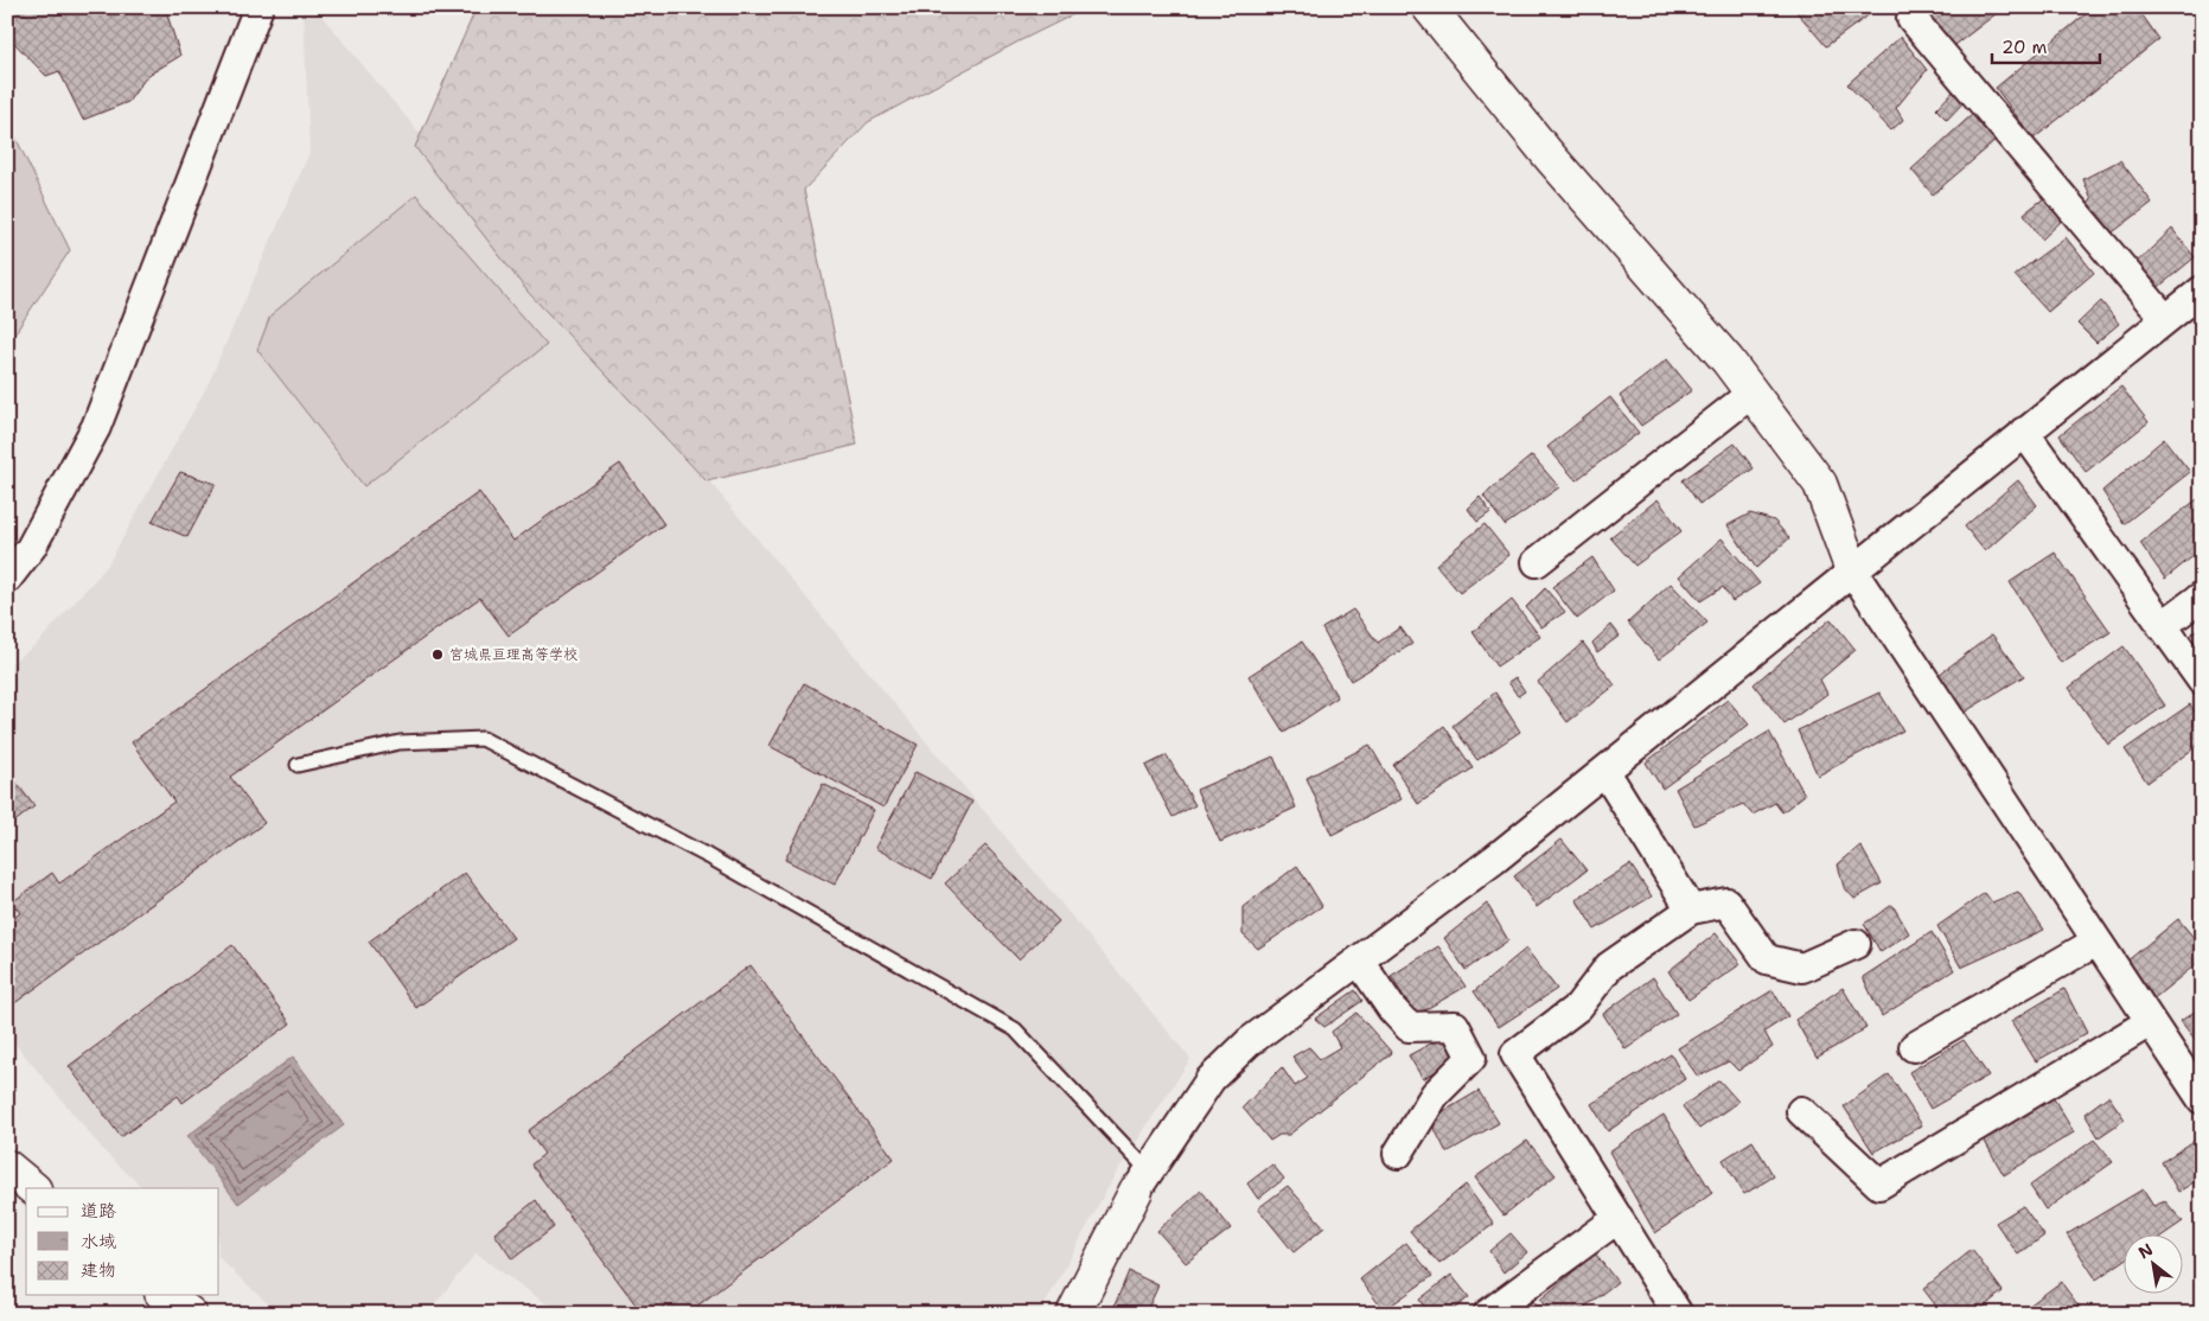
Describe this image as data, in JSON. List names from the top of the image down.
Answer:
{
  "places": ["宮城県亘理高等学校"],
  "legend": ["道路", "水域", "建物"],
  "scale_bar": "20 m",
  "north": "top left"
}
